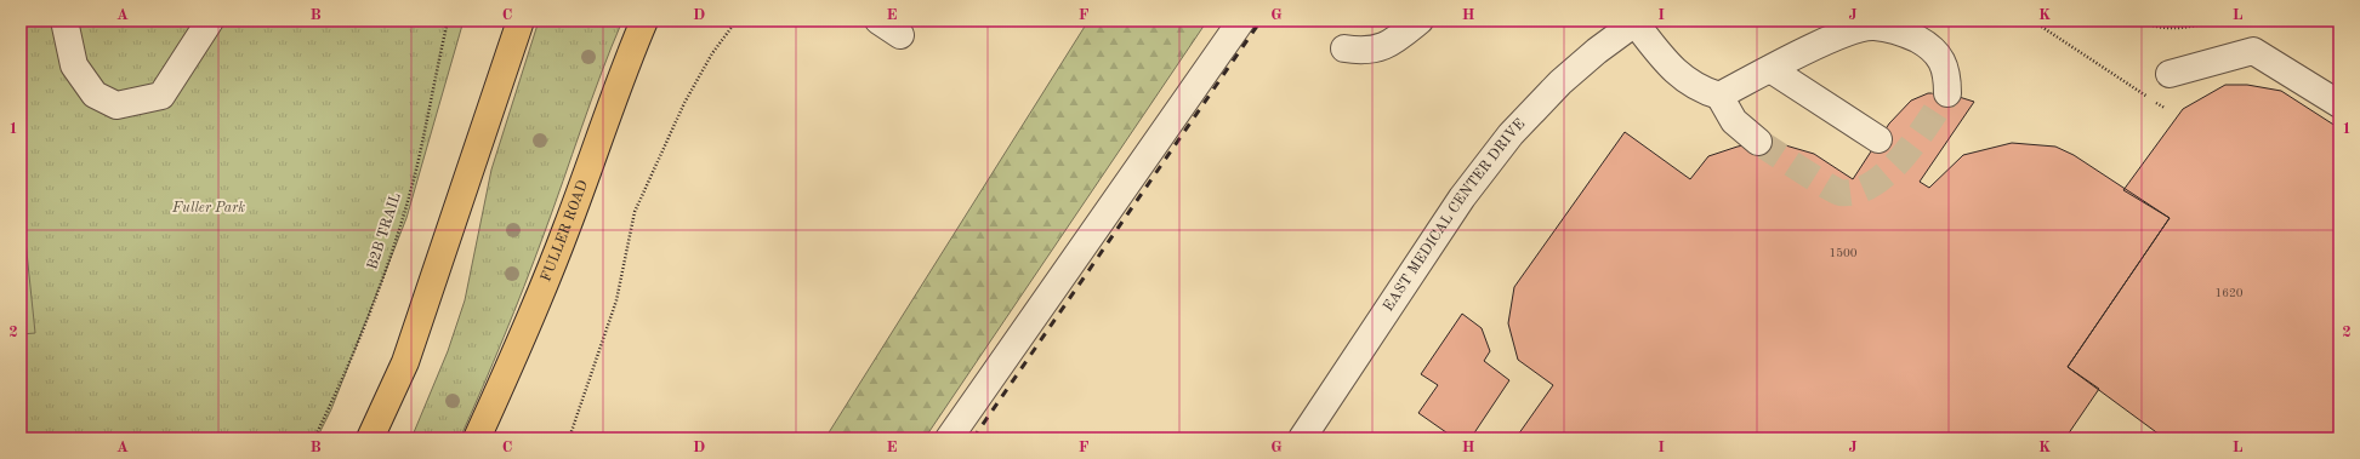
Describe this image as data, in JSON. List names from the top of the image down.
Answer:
{
  "streets": {
    "main road": ["FULLER ROAD"],
    "street": ["EAST MEDICAL CENTER DRIVE"],
    "path": ["B2B TRAIL"]
  },
  "parks": ["Fuller Park"],
  "house_numbers": ["1500", "1620"],
  "grid": {
    "columns": [
      "A",
      "B",
      "C",
      "D",
      "E",
      "F",
      "G",
      "H",
      "I",
      "J",
      "K",
      "L"
    ],
    "rows": ["1", "2"]
  }
}
